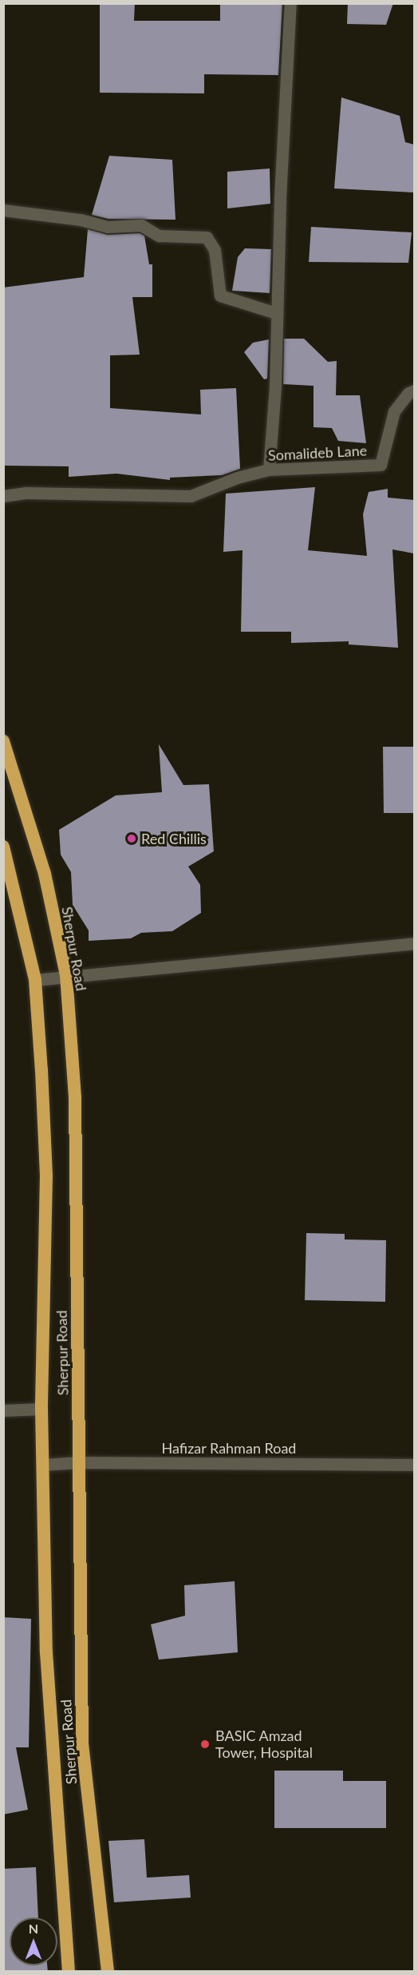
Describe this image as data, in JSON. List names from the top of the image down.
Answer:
{
  "streets": {
    "highway": ["Sherpur Road"],
    "street": ["Somalideb Lane", "Hafizar Rahman Road"]
  },
  "crossings": [
    ["Sherpur Road", "Hafizar Rahman Road"]
  ],
  "places": ["Red Chillis", "BASIC Amzad Tower, Hospital"],
  "north": "top"
}
